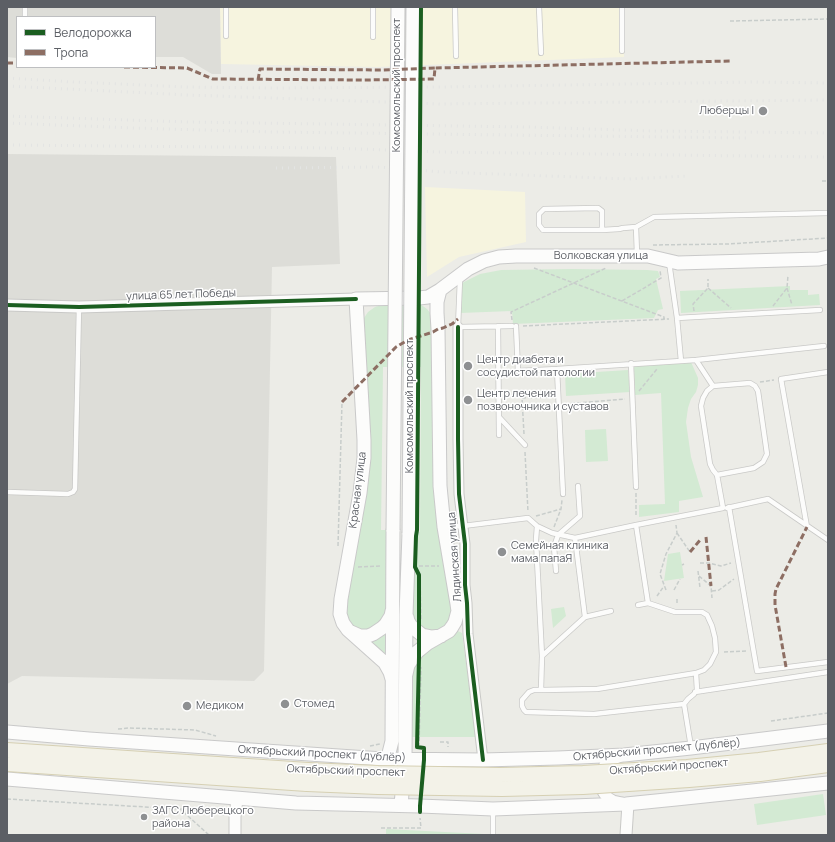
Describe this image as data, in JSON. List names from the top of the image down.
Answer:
{
  "streets": {
    "main road": [
      "Комсомольский проспект",
      "Волковская улица",
      "Красная улица",
      "Лядинская улица",
      "Октябрьский проспект (дублёр)",
      "Октябрьский проспект"
    ],
    "street": ["улица 65 лет Победы"]
  },
  "crossings": [
    ["Комсомольский проспект", "Лядинская улица"],
    ["Комсомольский проспект", "Октябрьский проспект (дублёр)"],
    ["Волковская улица", "улица 65 лет Победы"],
    ["Волковская улица", "Красная улица"],
    ["Волковская улица", "Лядинская улица"],
    ["улица 65 лет Победы", "Красная улица"],
    ["Лядинская улица", "Октябрьский проспект (дублёр)"]
  ],
  "places": [
    "Люберцы I",
    "Центр диабета и сосудистой патологии",
    "Центр лечения позвоночника и суставов",
    "Семейная клиника мама папаЯ",
    "Стомед",
    "Медиком",
    "ЗАГС Люберецкого района"
  ],
  "legend": ["Велодорожка", "Тропа"]
}
